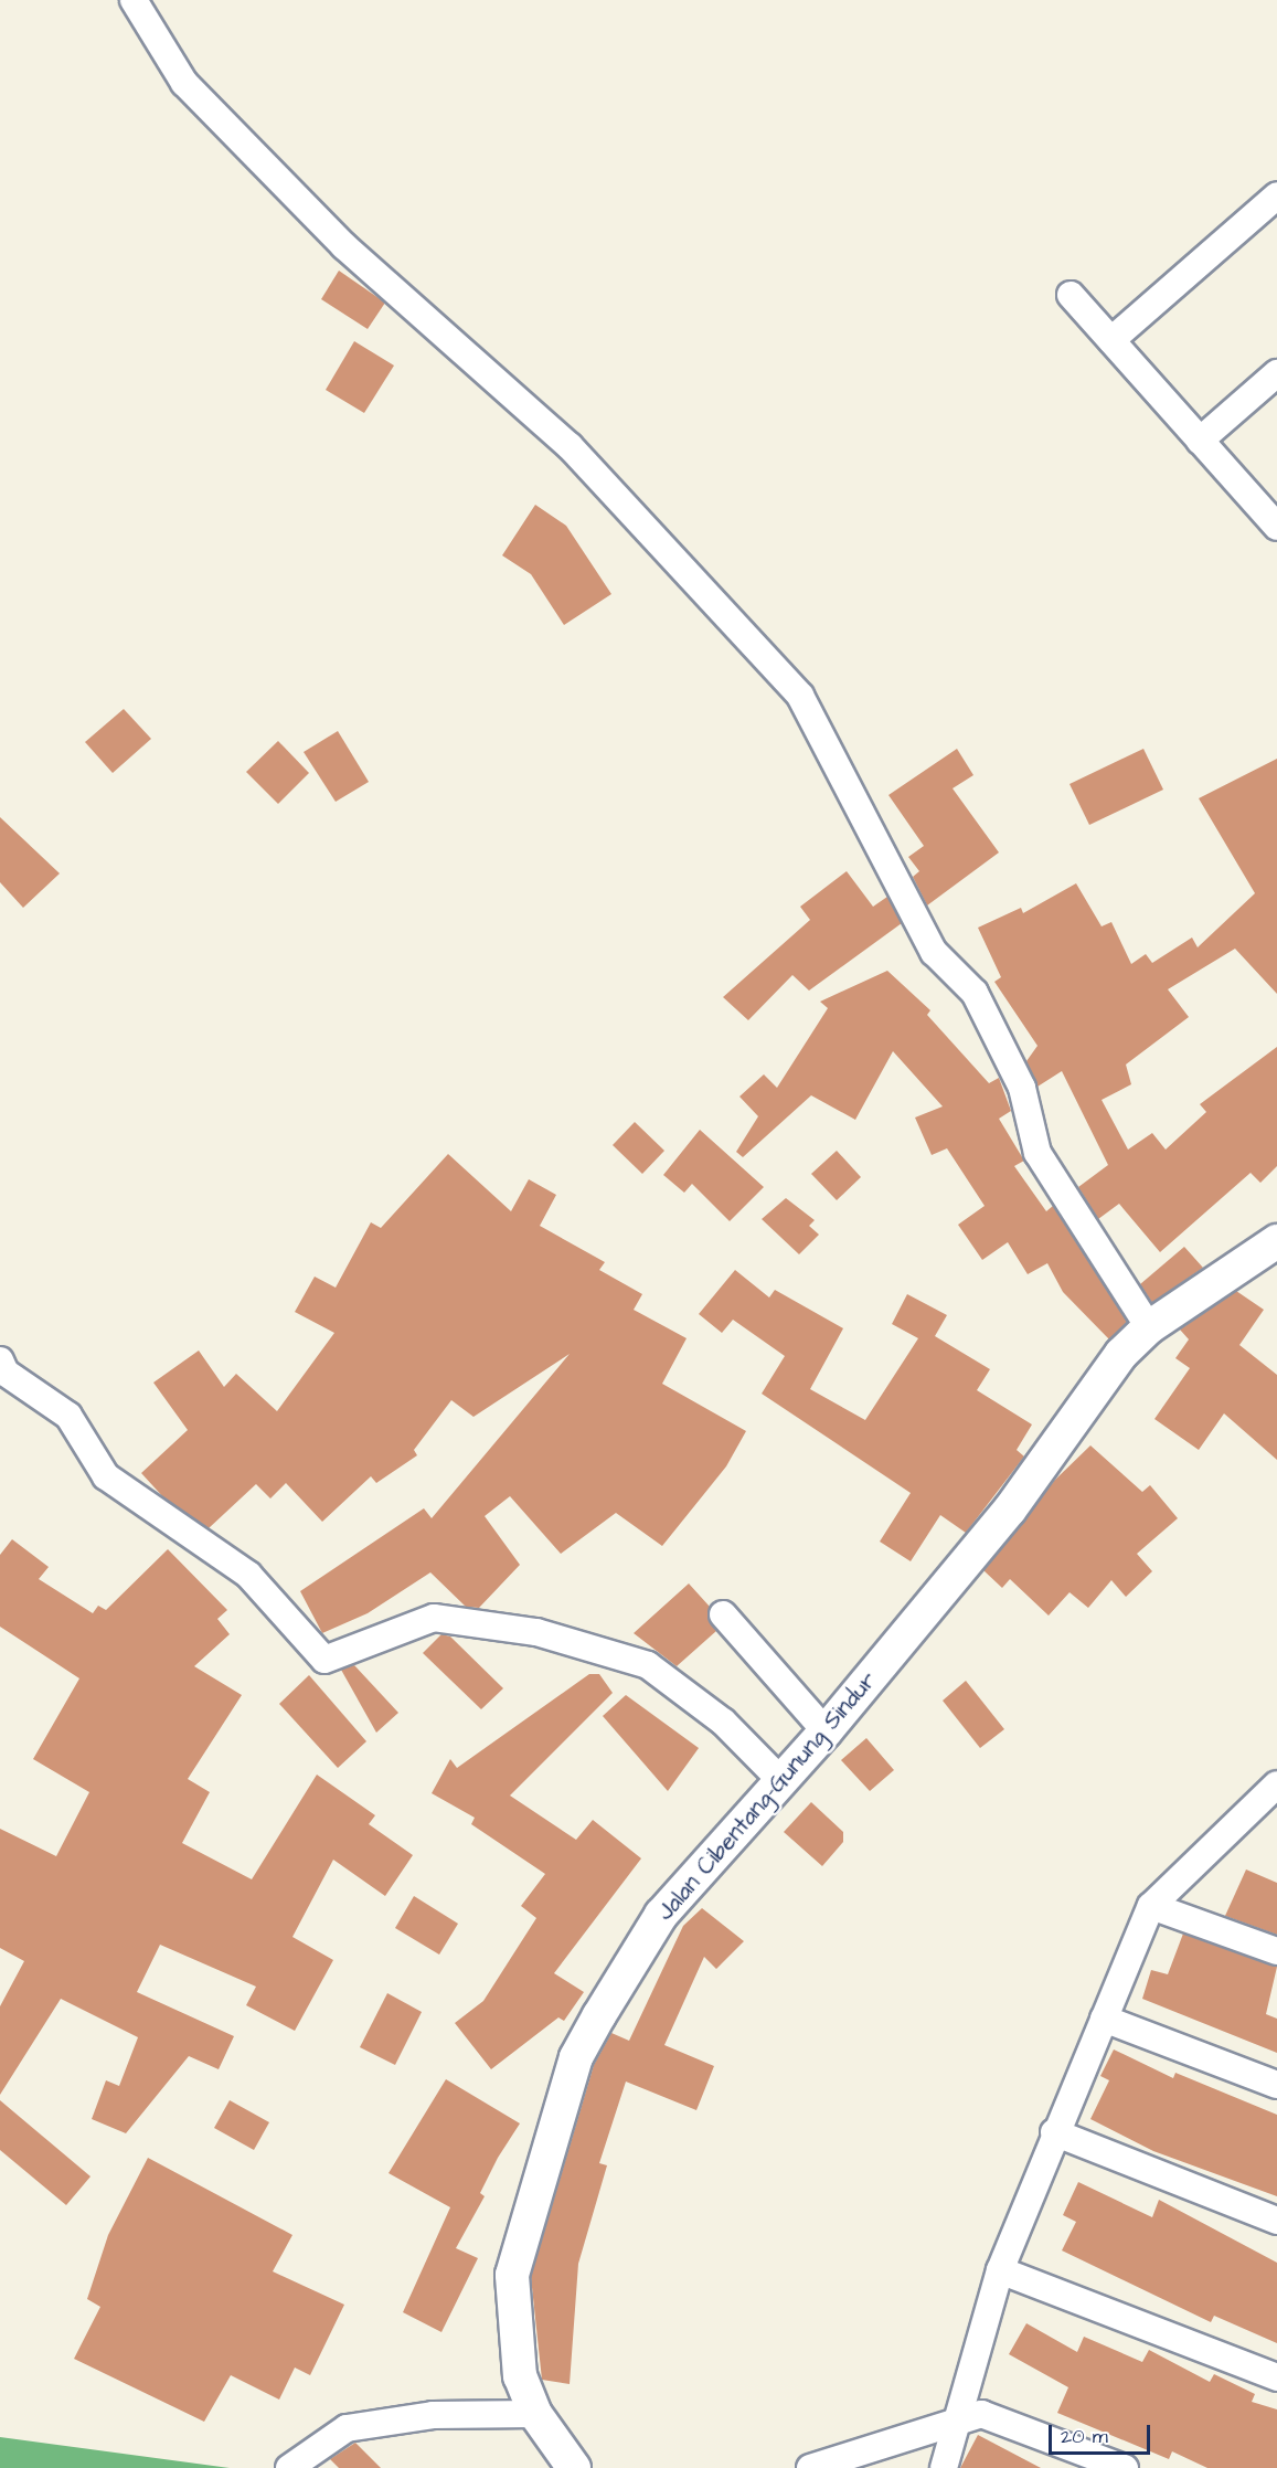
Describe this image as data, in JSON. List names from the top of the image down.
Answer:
{
  "streets": {
    "street": ["Jalan Cibentang–Gunung Sindur"]
  },
  "scale_bar": "20 m"
}
